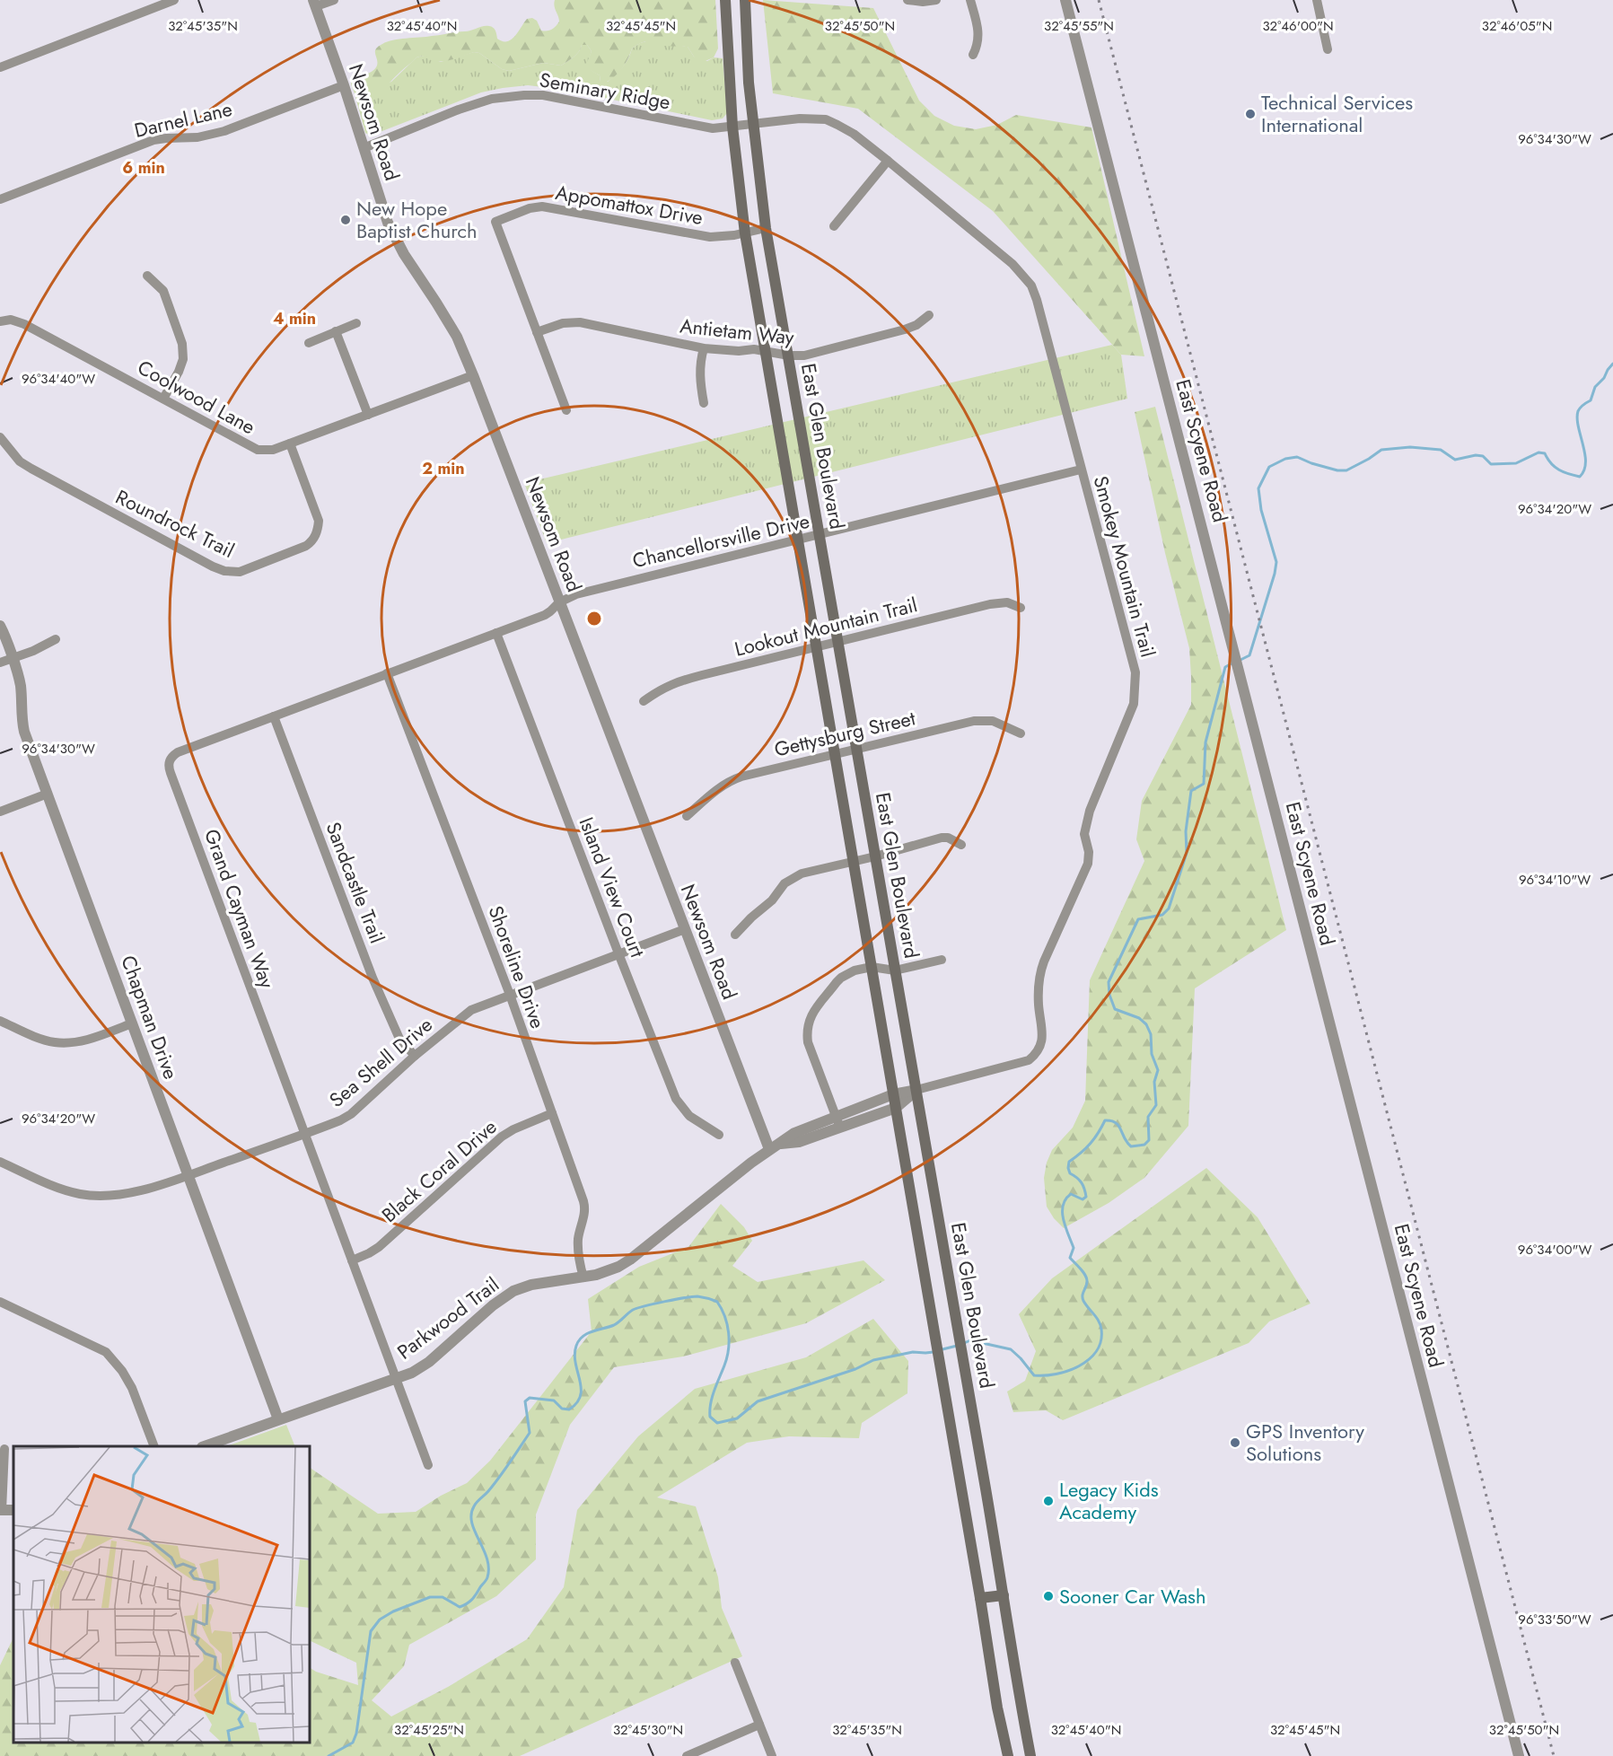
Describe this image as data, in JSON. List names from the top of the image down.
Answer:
{
  "streets": {
    "main road": ["East Glen Boulevard"],
    "street": [
      "Seminary Ridge",
      "Darnel Lane",
      "Newsom Road",
      "Appomattox Drive",
      "Antietam Way",
      "Coolwood Lane",
      "East Scyene Road",
      "Roundrock Trail",
      "Chancellorsville Drive",
      "Smokey Mountain Trail",
      "Lookout Mountain Trail",
      "Gettysburg Street",
      "Sandcastle Trail",
      "Island View Court",
      "Grand Cayman Way",
      "Shoreline Drive",
      "Chapman Drive",
      "Sea Shell Drive",
      "Black Coral Drive",
      "Parkwood Trail"
    ]
  },
  "crossings": [
    ["Seminary Ridge", "Newsom Road"],
    ["Seminary Ridge", "East Glen Boulevard"],
    ["Seminary Ridge", "Smokey Mountain Trail"],
    ["Darnel Lane", "Newsom Road"],
    ["Newsom Road", "Coolwood Lane"],
    ["Newsom Road", "Chancellorsville Drive"],
    ["Newsom Road", "Grand Cayman Way"],
    ["Newsom Road", "Sea Shell Drive"],
    ["Newsom Road", "Parkwood Trail"],
    ["Appomattox Drive", "Antietam Way"],
    ["Appomattox Drive", "East Glen Boulevard"],
    ["Antietam Way", "East Glen Boulevard"],
    ["Coolwood Lane", "Roundrock Trail"],
    ["East Glen Boulevard", "Chancellorsville Drive"],
    ["East Glen Boulevard", "Smokey Mountain Trail"],
    ["East Glen Boulevard", "Lookout Mountain Trail"],
    ["East Glen Boulevard", "Gettysburg Street"],
    ["East Glen Boulevard", "Parkwood Trail"],
    ["Chancellorsville Drive", "Smokey Mountain Trail"],
    ["Chancellorsville Drive", "Grand Cayman Way"],
    ["Smokey Mountain Trail", "Parkwood Trail"],
    ["Sandcastle Trail", "Grand Cayman Way"],
    ["Sandcastle Trail", "Sea Shell Drive"],
    ["Island View Court", "Grand Cayman Way"],
    ["Island View Court", "Sea Shell Drive"],
    ["Grand Cayman Way", "Shoreline Drive"],
    ["Grand Cayman Way", "Sea Shell Drive"],
    ["Grand Cayman Way", "Black Coral Drive"],
    ["Grand Cayman Way", "Parkwood Trail"],
    ["Shoreline Drive", "Sea Shell Drive"],
    ["Shoreline Drive", "Black Coral Drive"],
    ["Shoreline Drive", "Parkwood Trail"],
    ["Chapman Drive", "Sea Shell Drive"],
    ["Chapman Drive", "Parkwood Trail"]
  ],
  "places": [
    "Technical Services International",
    "New Hope Baptist Church",
    "GPS Inventory Solutions",
    "Legacy Kids Academy",
    "Sooner Car Wash"
  ],
  "coordinates": [
    "32°45'55\"N",
    "32°45'35\"N",
    "32°45'40\"N",
    "32°45'45\"N",
    "32°45'50\"N",
    "32°46'00\"N",
    "32°46'05\"N",
    "96°34'30\"W",
    "96°34'40\"W",
    "96°34'20\"W",
    "96°34'10\"W",
    "96°34'00\"W",
    "96°33'50\"W",
    "32°45'25\"N",
    "32°45'30\"N"
  ],
  "rings": ["6 min", "4 min", "2 min"]
}
